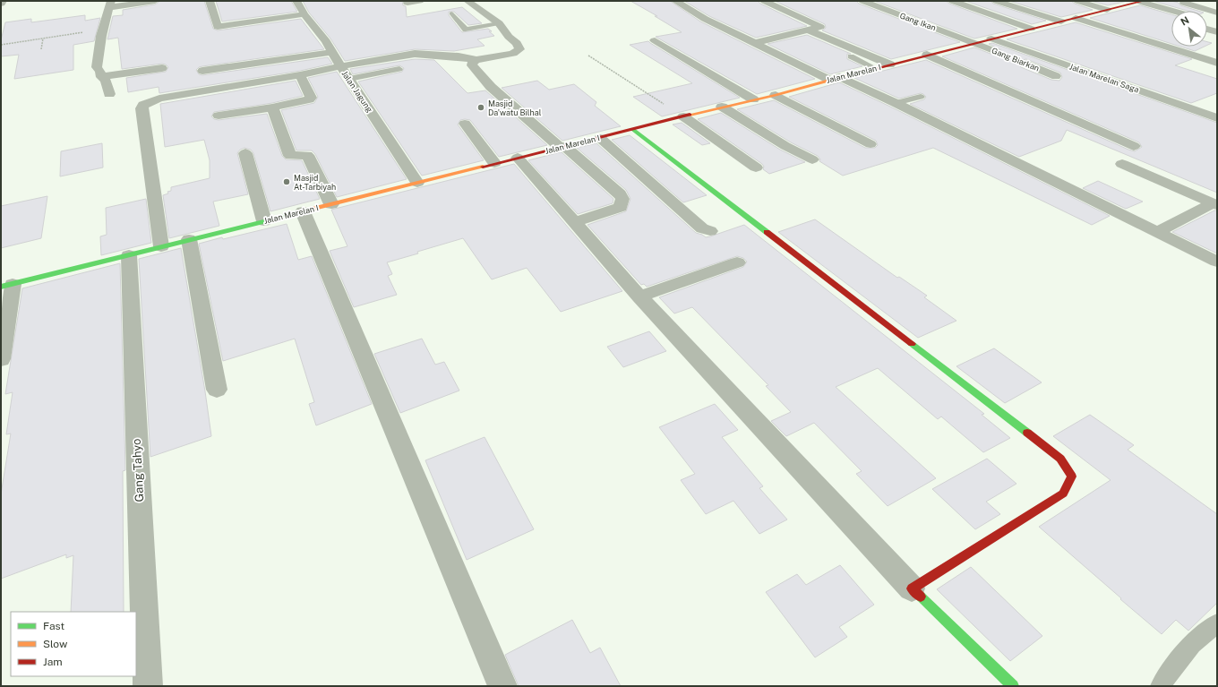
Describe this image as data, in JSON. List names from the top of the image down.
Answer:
{
  "streets": {
    "street": [
      "Gang Ikan",
      "Gang Biarkan",
      "Jalan Marelan I",
      "Jalan Marelan Saga",
      "Jalan Jagung",
      "Gang Tahyo"
    ]
  },
  "crossings": [
    ["Gang Ikan", "Gang Biarkan"],
    ["Gang Ikan", "Jalan Marelan I"],
    ["Gang Biarkan", "Jalan Marelan I"],
    ["Jalan Marelan I", "Jalan Marelan Saga"],
    ["Jalan Marelan I", "Jalan Jagung"],
    ["Jalan Marelan I", "Gang Tahyo"]
  ],
  "places": ["Masjid Da'watu Bilhal", "Masjid At-Tarbiyah"],
  "legend": ["Fast", "Slow", "Jam"],
  "north": "top left"
}
